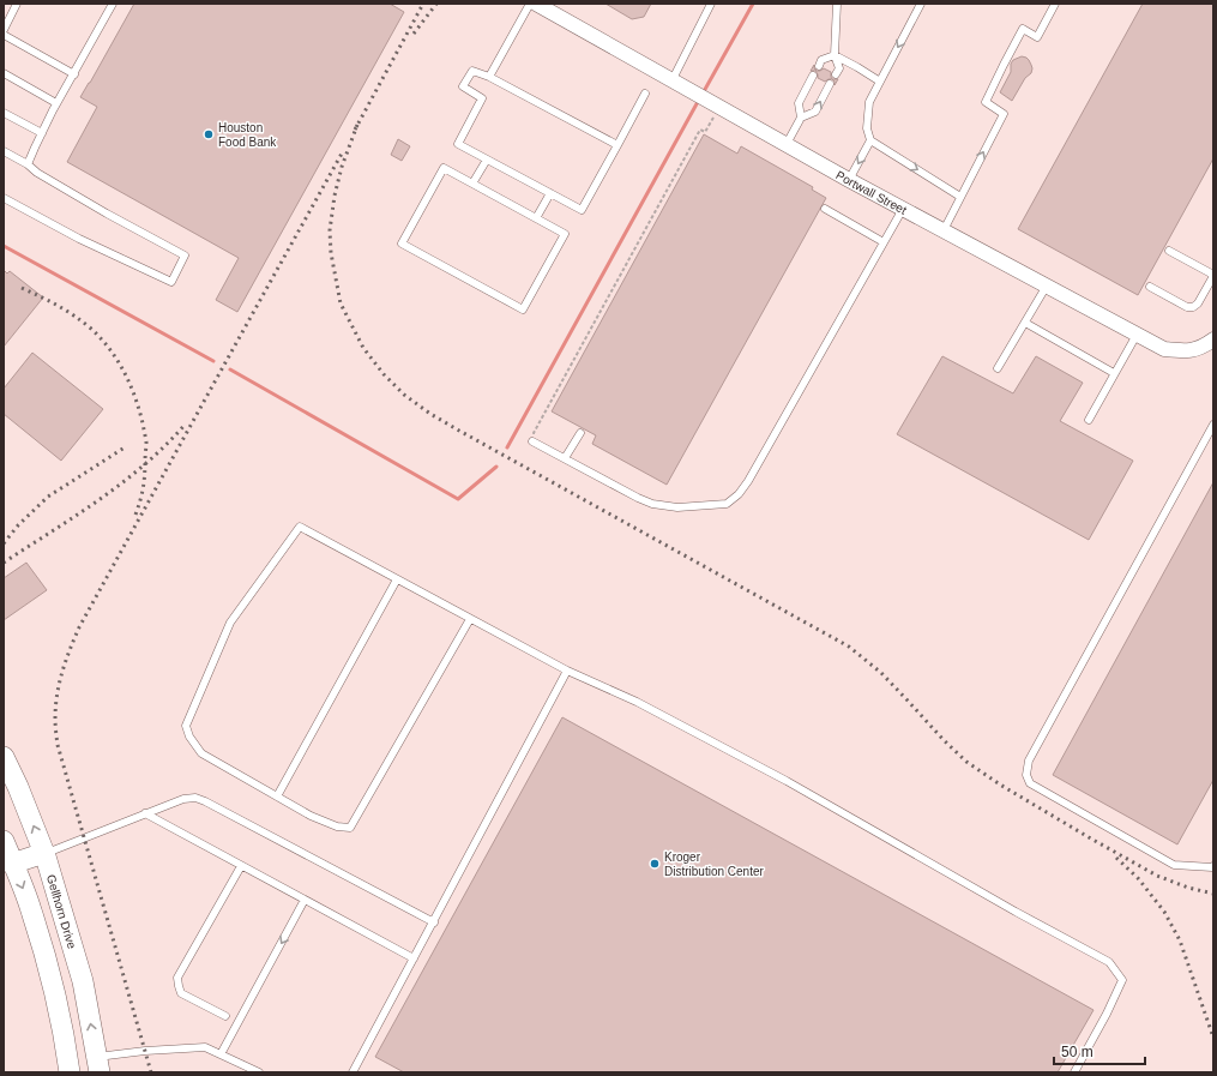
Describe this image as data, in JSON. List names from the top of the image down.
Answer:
{
  "streets": {
    "main road": ["Gellhorn Drive"],
    "street": ["Portwall Street"]
  },
  "places": ["Houston Food Bank", "Kroger Distribution Center"],
  "scale_bar": "50 m"
}
